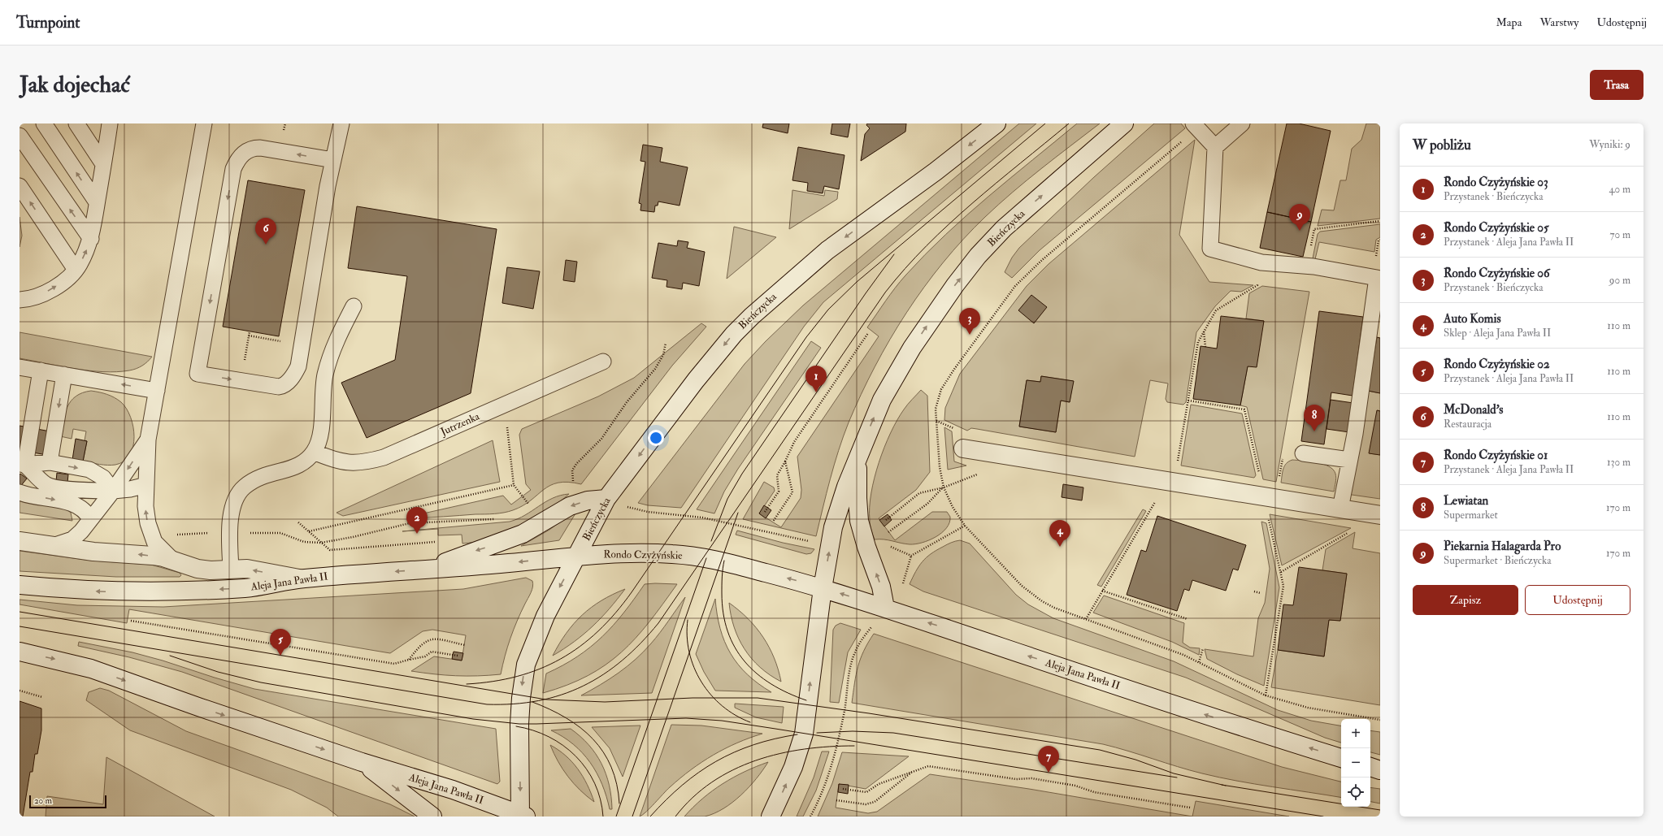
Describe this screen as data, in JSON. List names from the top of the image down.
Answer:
{
  "streets": {
    "main road": ["Bieńczycka", "Rondo Czyżyńskie", "Aleja Jana Pawła II"],
    "lane": ["Jutrzenka"]
  },
  "crossings": [
    ["Bieńczycka", "Rondo Czyżyńskie"],
    ["Bieńczycka", "Aleja Jana Pawła II"],
    ["Rondo Czyżyńskie", "Aleja Jana Pawła II"]
  ],
  "one_way": ["Rondo Czyżyńskie"],
  "scale_bar": "20 m",
  "page": {
    "header": "Turnpoint",
    "nav": ["Mapa", "Warstwy", "Udostępnij"],
    "buttons": [
      "Trasa",
      ["Zapisz", "Udostępnij"]
    ],
    "title": "Jak dojechać",
    "heading": ["W pobliżu", "Wyniki: 9"],
    "list": [
      {
        "mark": "1",
        "name": "Rondo Czyżyńskie 03",
        "note": "Przystanek · Bieńczycka",
        "value": "40 m"
      },
      {
        "mark": "2",
        "name": "Rondo Czyżyńskie 05",
        "note": "Przystanek · Aleja Jana Pawła II",
        "value": "70 m"
      },
      {
        "mark": "3",
        "name": "Rondo Czyżyńskie 06",
        "note": "Przystanek · Bieńczycka",
        "value": "90 m"
      },
      {
        "mark": "4",
        "name": "Auto Komis",
        "note": "Sklep · Aleja Jana Pawła II",
        "value": "110 m"
      },
      {
        "mark": "5",
        "name": "Rondo Czyżyńskie 02",
        "note": "Przystanek · Aleja Jana Pawła II",
        "value": "110 m"
      },
      {
        "mark": "6",
        "name": "McDonald's",
        "note": "Restauracja",
        "value": "110 m"
      },
      {
        "mark": "7",
        "name": "Rondo Czyżyńskie 01",
        "note": "Przystanek · Aleja Jana Pawła II",
        "value": "130 m"
      },
      {
        "mark": "8",
        "name": "Lewiatan",
        "note": "Supermarket",
        "value": "170 m"
      },
      {
        "mark": "9",
        "name": "Piekarnia Halagarda Pro",
        "note": "Supermarket · Bieńczycka",
        "value": "170 m"
      }
    ],
    "pins": [
      "9",
      "6",
      "3",
      "1",
      "8",
      "2",
      "4",
      "5",
      "7"
    ],
    "map_buttons": ["+", "−"],
    "scale": "20 m"
  }
}
